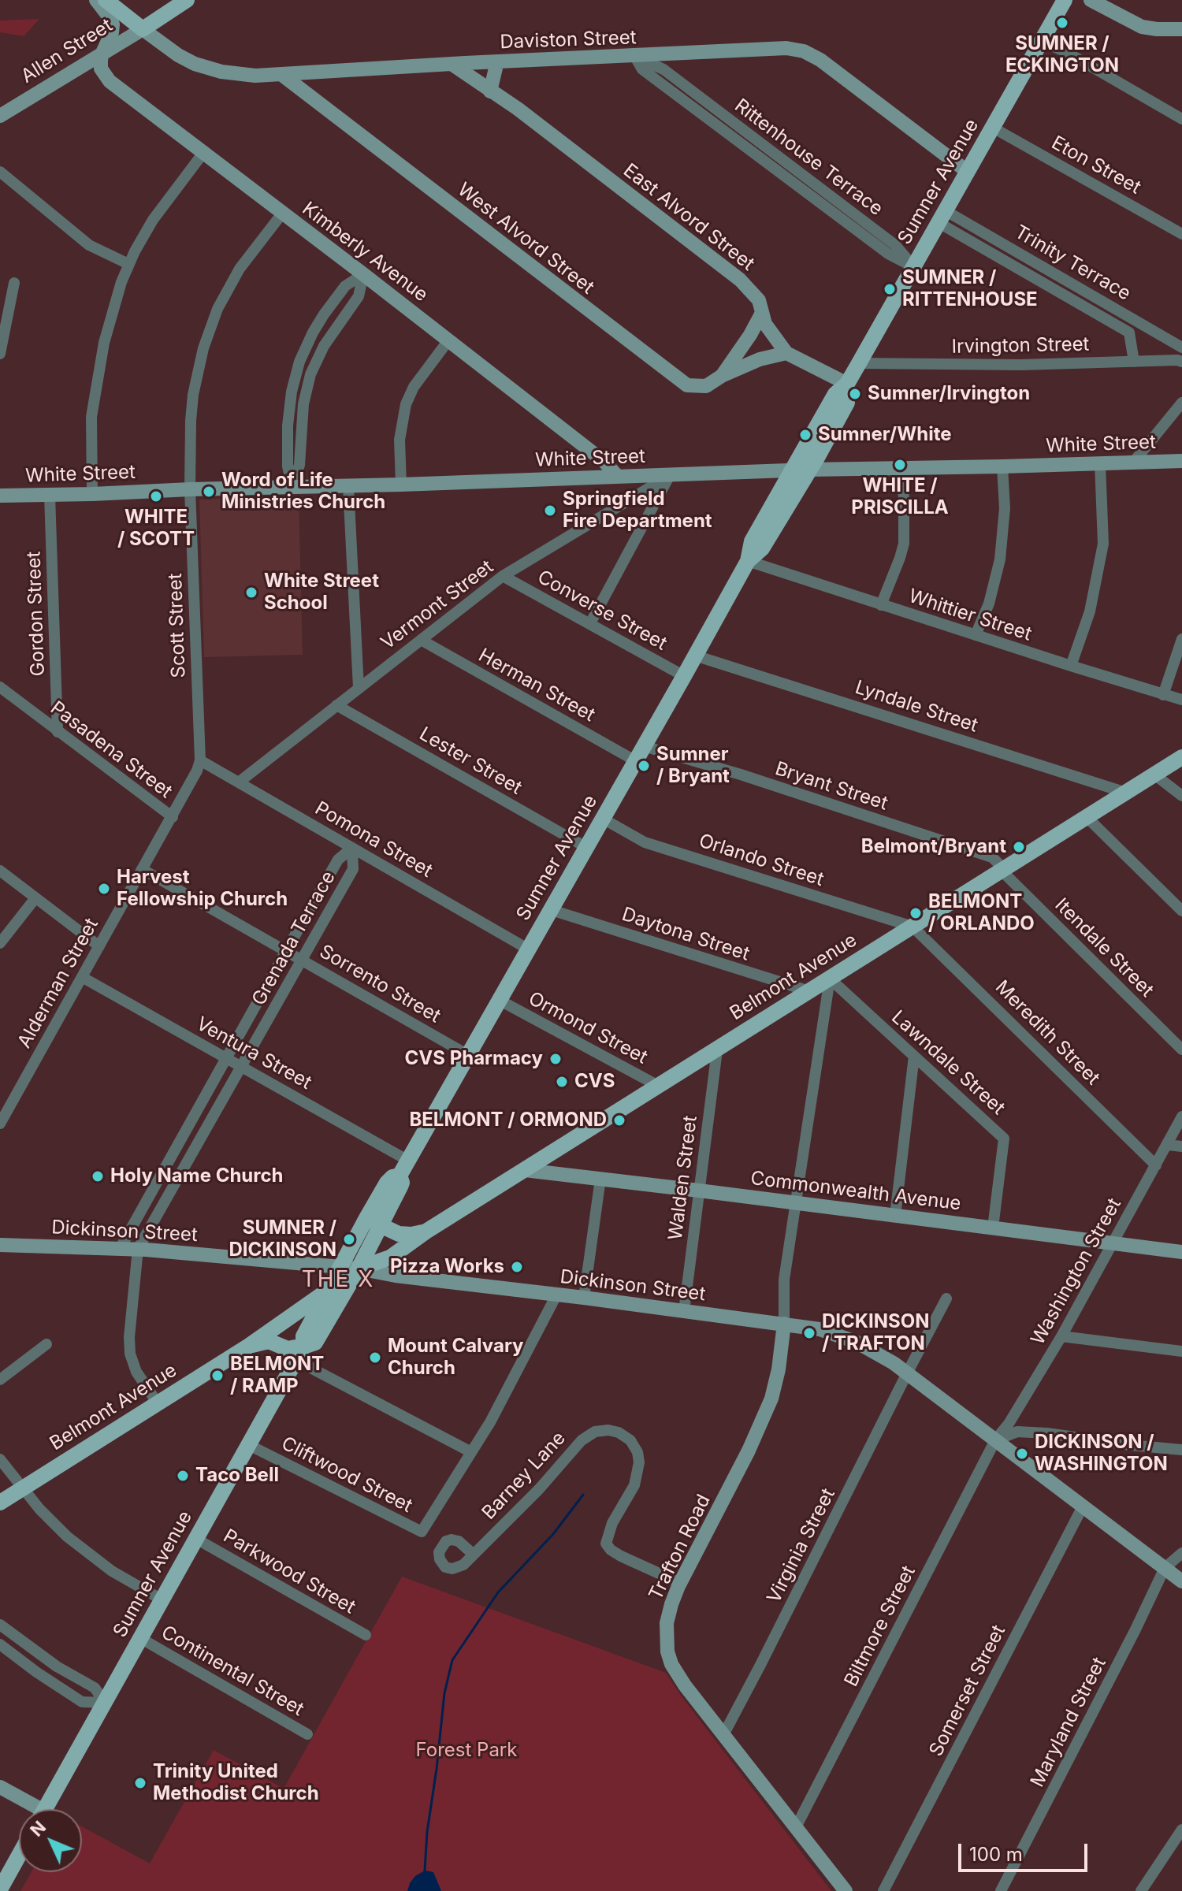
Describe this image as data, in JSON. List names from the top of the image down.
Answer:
{
  "streets": {
    "main road": [
      "Daviston Street",
      "Allen Street",
      "Sumner Avenue",
      "East Alvord Street",
      "West Alvord Street",
      "Kimberly Avenue",
      "White Street",
      "Belmont Avenue",
      "Commonwealth Avenue",
      "Dickinson Street",
      "Trafton Road"
    ],
    "street": [
      "Rittenhouse Terrace",
      "Eton Street",
      "Trinity Terrace",
      "Irvington Street",
      "Vermont Street",
      "Converse Street",
      "Gordon Street",
      "Whittier Street",
      "Scott Street",
      "Herman Street",
      "Lyndale Street",
      "Pasadena Street",
      "Lester Street",
      "Bryant Street",
      "Pomona Street",
      "Orlando Street",
      "Daytona Street",
      "Grenada Terrace",
      "Itendale Street",
      "Alderman Street",
      "Sorrento Street",
      "Ormond Street",
      "Meredith Street",
      "Ventura Street",
      "Lawndale Street",
      "Walden Street",
      "Washington Street",
      "Cliftwood Street",
      "Barney Lane",
      "Virginia Street",
      "Parkwood Street",
      "Biltmore Street",
      "Continental Street",
      "Somerset Street",
      "Maryland Street"
    ]
  },
  "crossings": [
    ["Daviston Street", "Allen Street"],
    ["Daviston Street", "Rittenhouse Terrace"],
    ["Daviston Street", "Sumner Avenue"],
    ["Daviston Street", "East Alvord Street"],
    ["Daviston Street", "West Alvord Street"],
    ["Allen Street", "Kimberly Avenue"],
    ["Rittenhouse Terrace", "Sumner Avenue"],
    ["Eton Street", "Sumner Avenue"],
    ["Sumner Avenue", "East Alvord Street"],
    ["Sumner Avenue", "Trinity Terrace"],
    ["Sumner Avenue", "Irvington Street"],
    ["Sumner Avenue", "White Street"],
    ["Sumner Avenue", "Converse Street"],
    ["Sumner Avenue", "Whittier Street"],
    ["Sumner Avenue", "Herman Street"],
    ["Sumner Avenue", "Lyndale Street"],
    ["Sumner Avenue", "Lester Street"],
    ["Sumner Avenue", "Bryant Street"],
    ["Sumner Avenue", "Pomona Street"],
    ["Sumner Avenue", "Orlando Street"],
    ["Sumner Avenue", "Daytona Street"],
    ["Sumner Avenue", "Belmont Avenue"],
    ["Sumner Avenue", "Sorrento Street"],
    ["Sumner Avenue", "Ormond Street"],
    ["Sumner Avenue", "Ventura Street"],
    ["Sumner Avenue", "Dickinson Street"],
    ["Sumner Avenue", "Cliftwood Street"],
    ["Sumner Avenue", "Parkwood Street"],
    ["Sumner Avenue", "Continental Street"],
    ["East Alvord Street", "West Alvord Street"],
    ["Kimberly Avenue", "White Street"],
    ["Kimberly Avenue", "Scott Street"],
    ["Trinity Terrace", "Irvington Street"],
    ["White Street", "Vermont Street"],
    ["White Street", "Gordon Street"],
    ["White Street", "Scott Street"],
    ["Vermont Street", "Converse Street"],
    ["Vermont Street", "Herman Street"],
    ["Vermont Street", "Lester Street"],
    ["Vermont Street", "Pomona Street"],
    ["Gordon Street", "Pasadena Street"],
    ["Scott Street", "Pomona Street"],
    ["Scott Street", "Alderman Street"],
    ["Lyndale Street", "Belmont Avenue"],
    ["Pasadena Street", "Alderman Street"],
    ["Bryant Street", "Itendale Street"],
    ["Bryant Street", "Belmont Avenue"],
    ["Pomona Street", "Grenada Terrace"],
    ["Pomona Street", "Alderman Street"],
    ["Orlando Street", "Belmont Avenue"],
    ["Orlando Street", "Meredith Street"],
    ["Daytona Street", "Belmont Avenue"],
    ["Grenada Terrace", "Sorrento Street"],
    ["Grenada Terrace", "Ventura Street"],
    ["Grenada Terrace", "Dickinson Street"],
    ["Itendale Street", "Belmont Avenue"],
    ["Belmont Avenue", "Ormond Street"],
    ["Belmont Avenue", "Meredith Street"],
    ["Belmont Avenue", "Lawndale Street"],
    ["Belmont Avenue", "Walden Street"],
    ["Belmont Avenue", "Commonwealth Avenue"],
    ["Belmont Avenue", "Dickinson Street"],
    ["Alderman Street", "Sorrento Street"],
    ["Alderman Street", "Ventura Street"],
    ["Meredith Street", "Washington Street"],
    ["Lawndale Street", "Commonwealth Avenue"],
    ["Walden Street", "Commonwealth Avenue"],
    ["Walden Street", "Dickinson Street"],
    ["Commonwealth Avenue", "Washington Street"],
    ["Dickinson Street", "Washington Street"],
    ["Dickinson Street", "Cliftwood Street"],
    ["Dickinson Street", "Virginia Street"],
    ["Dickinson Street", "Trafton Road"],
    ["Dickinson Street", "Biltmore Street"],
    ["Dickinson Street", "Somerset Street"],
    ["Dickinson Street", "Maryland Street"],
    ["Washington Street", "Biltmore Street"],
    ["Barney Lane", "Trafton Road"],
    ["Virginia Street", "Trafton Road"],
    ["Trafton Road", "Biltmore Street"]
  ],
  "districts": ["THE X"],
  "parks": ["Forest Park"],
  "places": [
    "SUMNER / ECKINGTON",
    "SUMNER / RITTENHOUSE",
    "Sumner/Irvington",
    "Sumner/White",
    "WHITE / PRISCILLA",
    "Word of Life Ministries Church",
    "WHITE / SCOTT",
    "Springfield Fire Department",
    "White Street School",
    "Sumner / Bryant",
    "Belmont/Bryant",
    "Harvest Fellowship Church",
    "BELMONT / ORLANDO",
    "CVS Pharmacy",
    "CVS",
    "BELMONT / ORMOND",
    "Holy Name Church",
    "SUMNER / DICKINSON",
    "Pizza Works",
    "DICKINSON / TRAFTON",
    "Mount Calvary Church",
    "BELMONT / RAMP",
    "DICKINSON / WASHINGTON",
    "Taco Bell",
    "Trinity United Methodist Church"
  ],
  "scale_bar": "100 m",
  "north": "top left"
}
